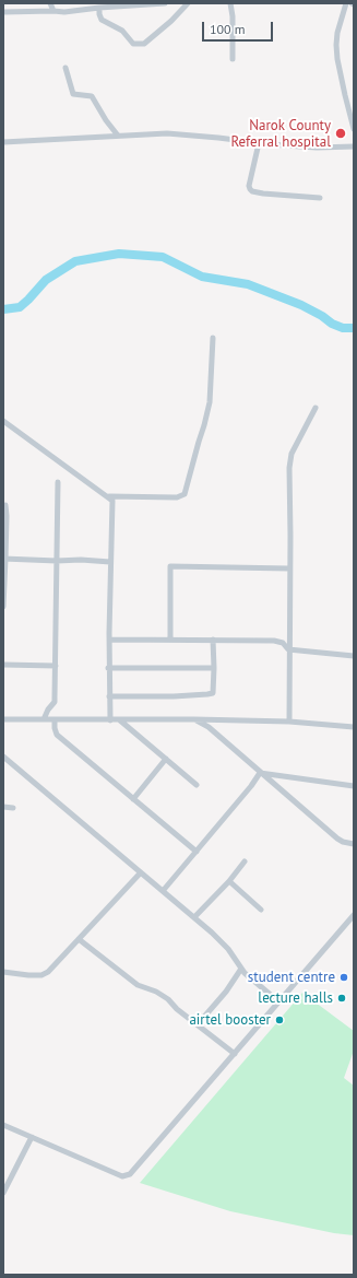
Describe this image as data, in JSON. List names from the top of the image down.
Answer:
{
  "places": [
    "Narok County Referral hospital",
    "student centre",
    "lecture halls",
    "airtel booster"
  ],
  "scale_bar": "100 m"
}
